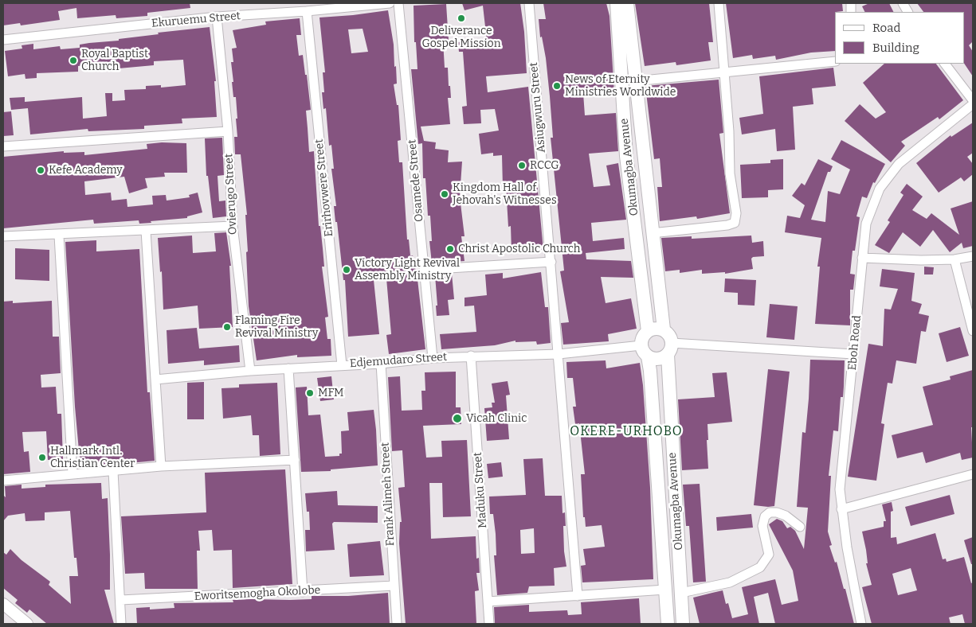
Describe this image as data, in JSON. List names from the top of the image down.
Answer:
{
  "streets": {
    "main road": ["Okumagba Avenue"],
    "street": [
      "Ekuruemu Street",
      "Asiugwuru Street",
      "Osamede Street",
      "Erirhovwere Street",
      "Ovierugo Street",
      "Eboh Road",
      "Edjemudaro Street",
      "Maduku Street",
      "Frank Alimeh Street",
      "Eworitsemogha Okolobe"
    ]
  },
  "crossings": [
    ["Ekuruemu Street", "Erirhovwere Street"],
    ["Ekuruemu Street", "Ovierugo Street"],
    ["Asiugwuru Street", "Edjemudaro Street"],
    ["Okumagba Avenue", "Edjemudaro Street"],
    ["Osamede Street", "Edjemudaro Street"],
    ["Erirhovwere Street", "Edjemudaro Street"],
    ["Ovierugo Street", "Edjemudaro Street"],
    ["Edjemudaro Street", "Maduku Street"],
    ["Edjemudaro Street", "Frank Alimeh Street"],
    ["Frank Alimeh Street", "Eworitsemogha Okolobe"]
  ],
  "districts": ["OKERE-URHOBO"],
  "places": [
    "Deliverance Gospel Mission",
    "Royal Baptist Church",
    "News of Eternity Ministries Worldwide",
    "RCCG",
    "Kefe Academy",
    "Kingdom Hall of Jehovah's Witnesses",
    "Christ Apostolic Church",
    "Victory Light Revival Assembly Ministry",
    "Flaming Fire Revival Ministry",
    "MFM",
    "Vicah Clinic",
    "Hallmark Intl. Christian Center"
  ],
  "legend": ["Road", "Building"]
}
